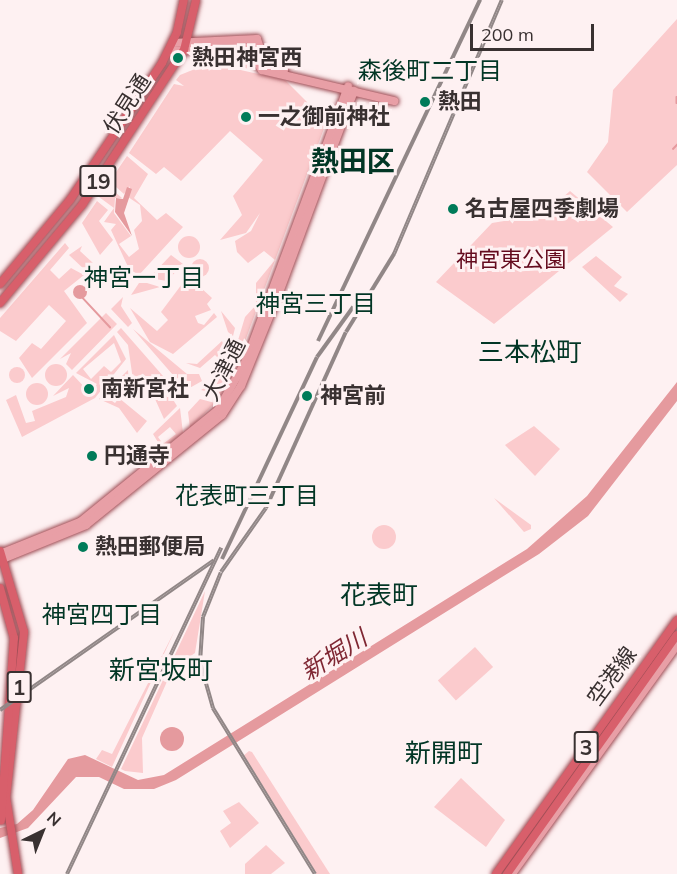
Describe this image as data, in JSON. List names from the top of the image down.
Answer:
{
  "streets": {
    "highway": [
      "伏見通",
      "19",
      "1",
      "3"
    ],
    "main road": ["大津通", "空港線"]
  },
  "crossings": [
    ["大津通", "1"]
  ],
  "districts": [
    "森後町二丁目",
    "熱田区",
    "神宮一丁目",
    "神宮三丁目",
    "三本松町",
    "花表町三丁目",
    "花表町",
    "神宮四丁目",
    "新宮坂町",
    "新開町"
  ],
  "water": ["新堀川"],
  "parks": ["神宮東公園"],
  "places": [
    "熱田神宮西",
    "熱田",
    "一之御前神社",
    "名古屋四季劇場",
    "南新宮社",
    "神宮前",
    "円通寺",
    "熱田郵便局"
  ],
  "scale_bar": "200 m",
  "north": "top right"
}
